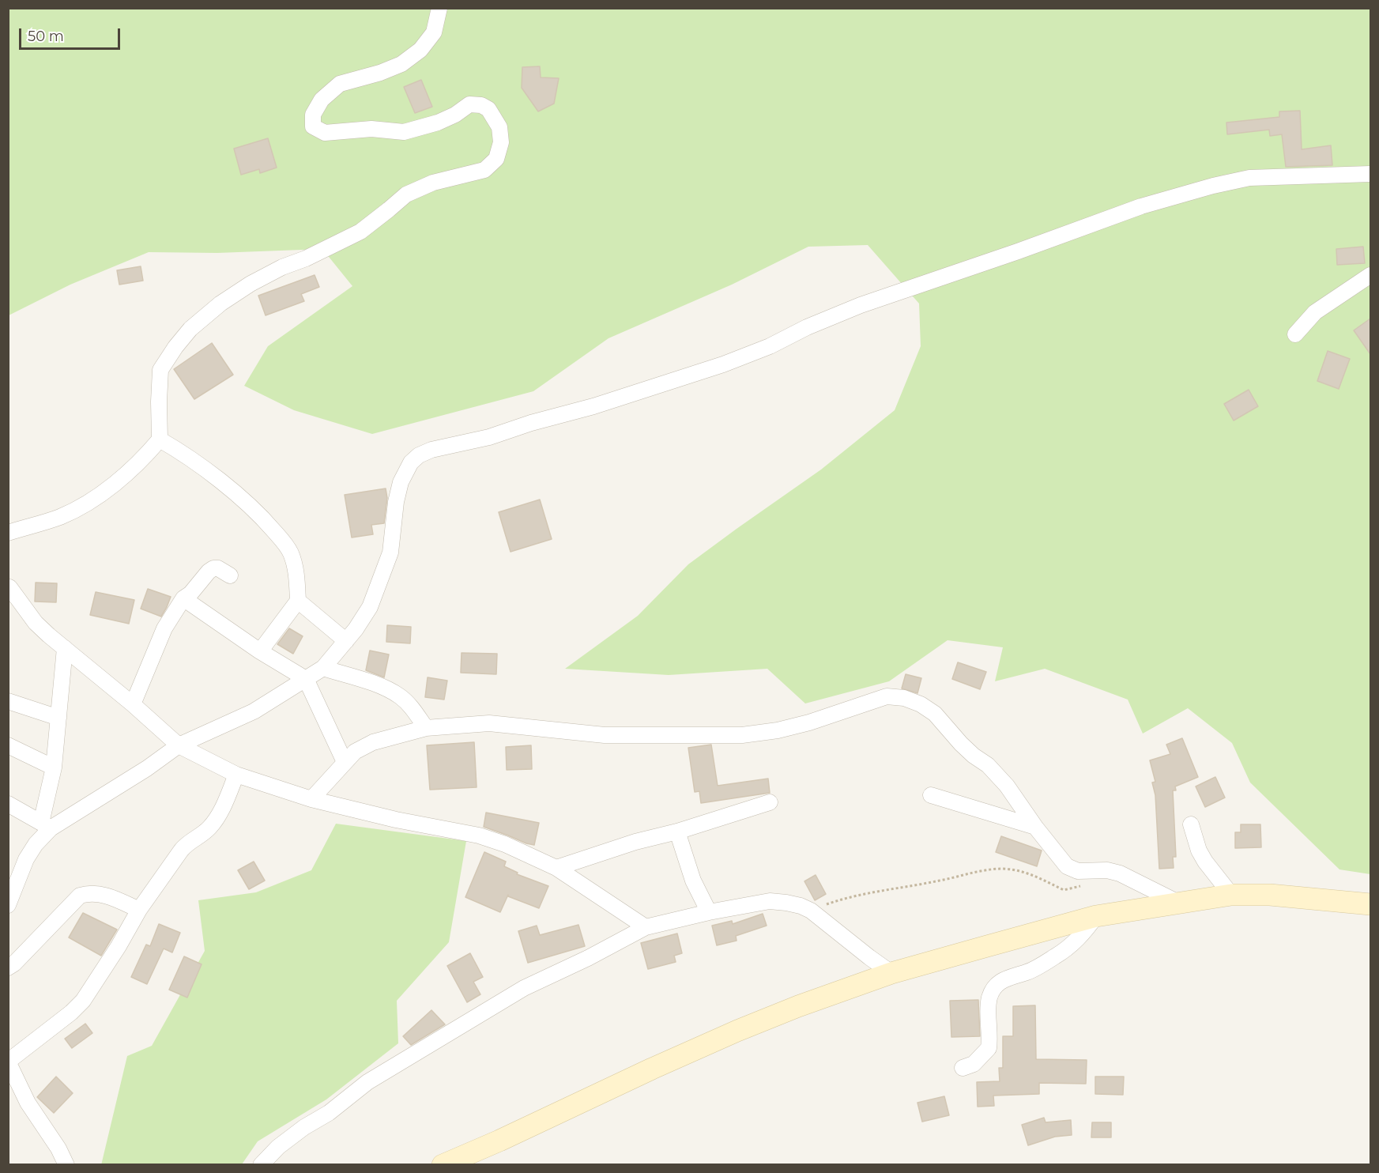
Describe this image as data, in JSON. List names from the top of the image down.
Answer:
{
  "scale_bar": "50 m"
}
